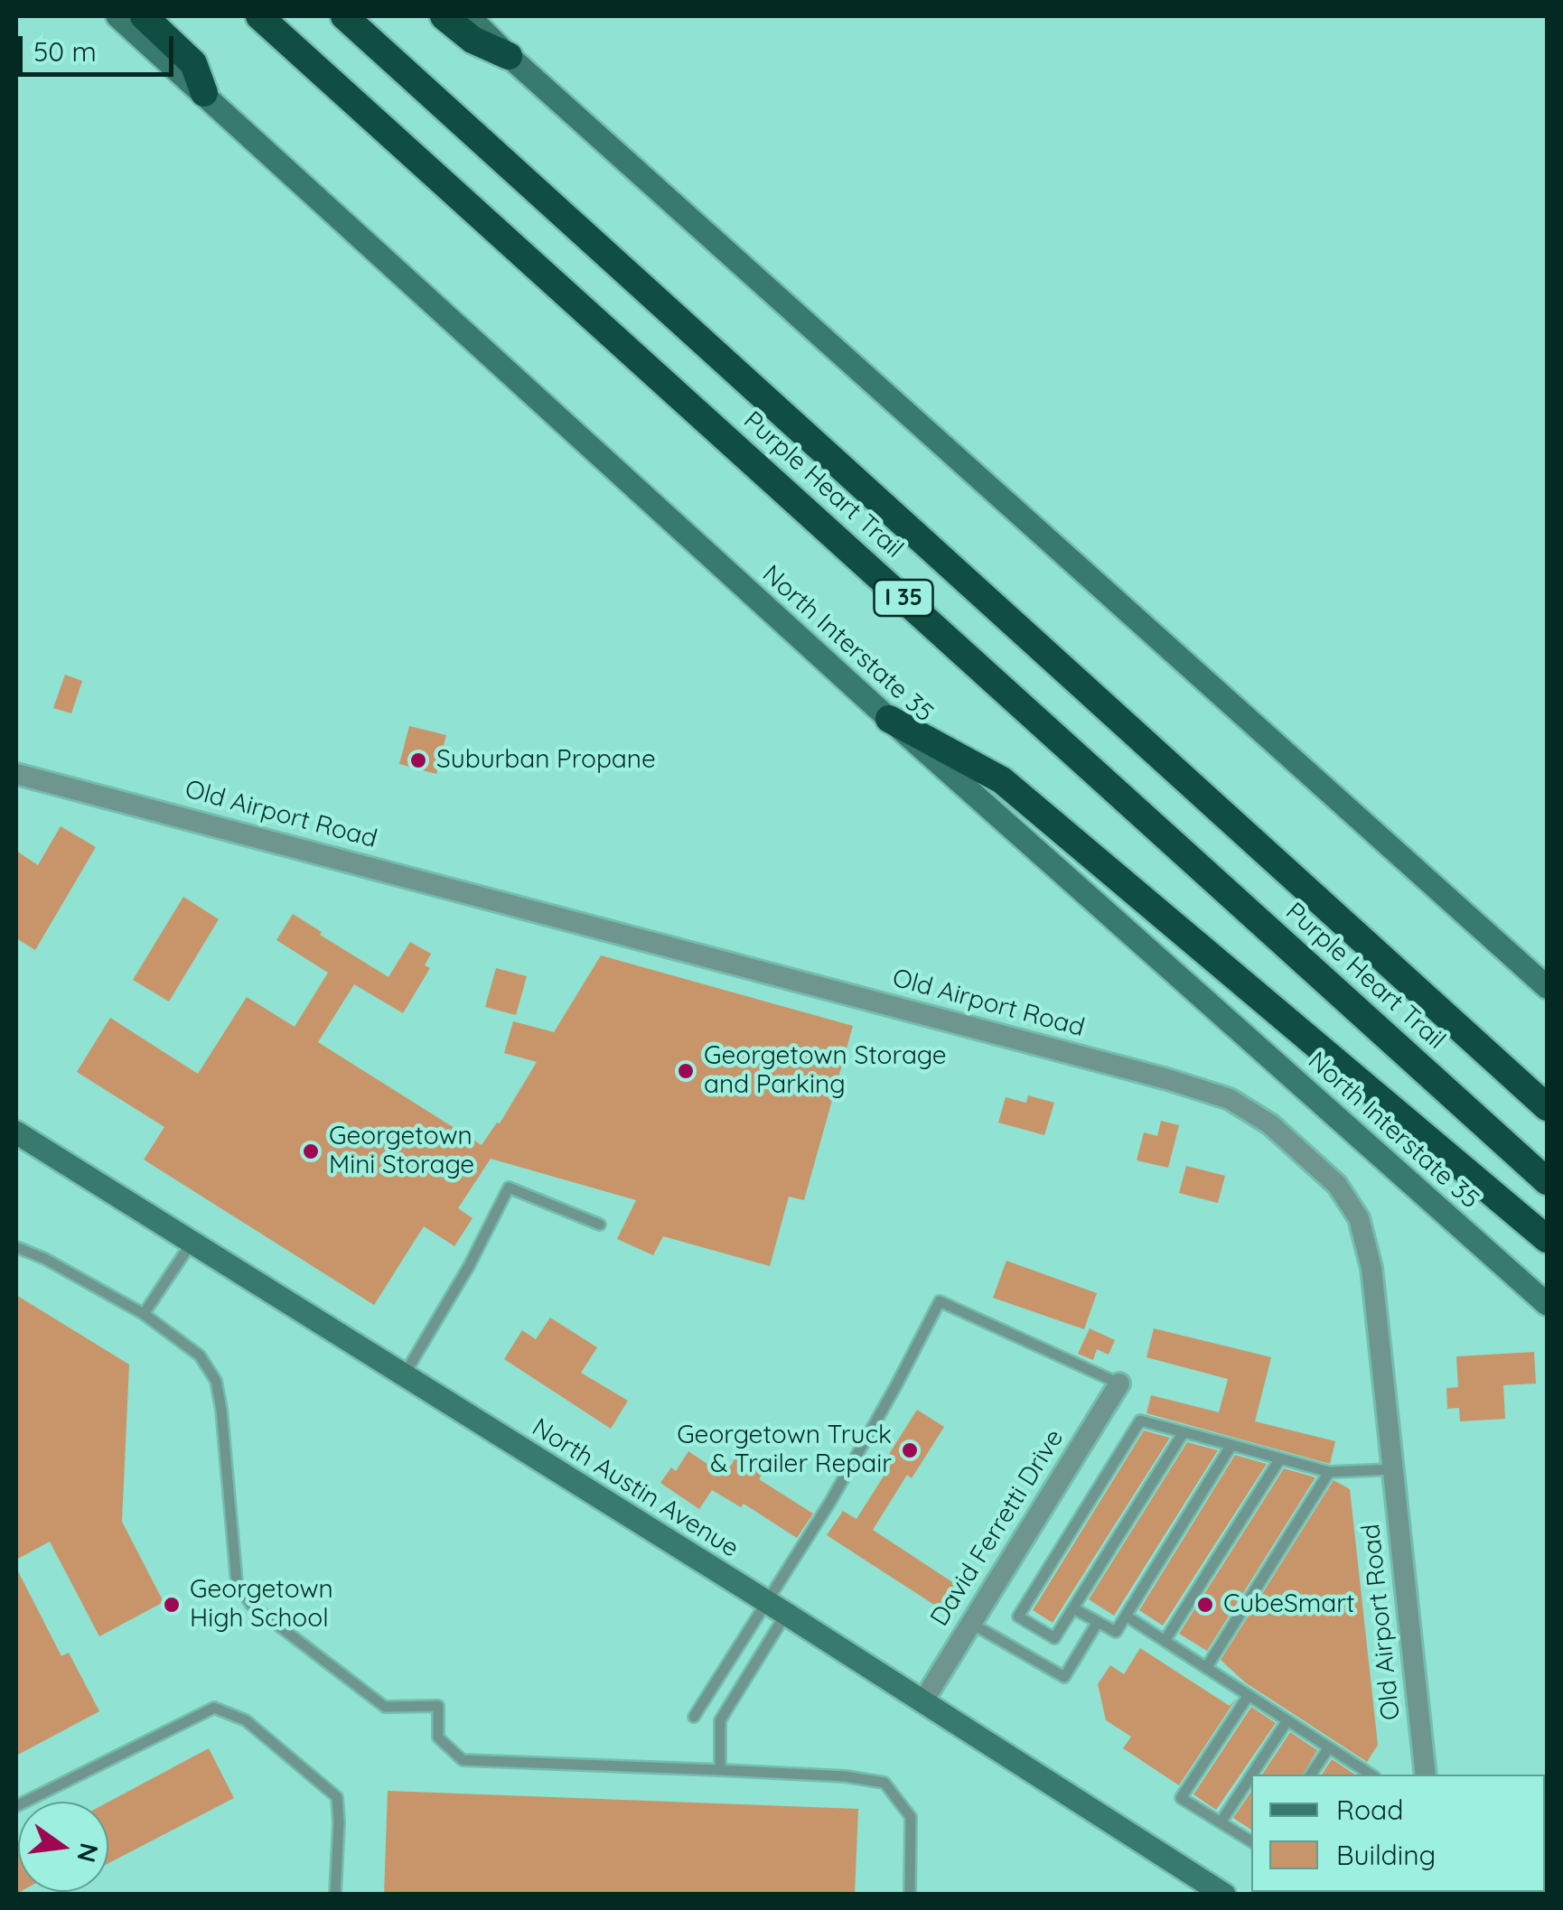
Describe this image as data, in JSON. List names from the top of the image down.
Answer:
{
  "streets": {
    "highway": ["Purple Heart Trail", "I 35"],
    "main road": ["North Interstate 35", "North Austin Avenue"],
    "street": ["Old Airport Road", "David Ferretti Drive"]
  },
  "crossings": [
    ["North Austin Avenue", "David Ferretti Drive"]
  ],
  "places": [
    "Suburban Propane",
    "Georgetown Storage and Parking",
    "Georgetown Mini Storage",
    "Georgetown Truck & Trailer Repair",
    "Georgetown High School",
    "CubeSmart"
  ],
  "legend": ["Road", "Building"],
  "scale_bar": "50 m",
  "north": "right"
}
